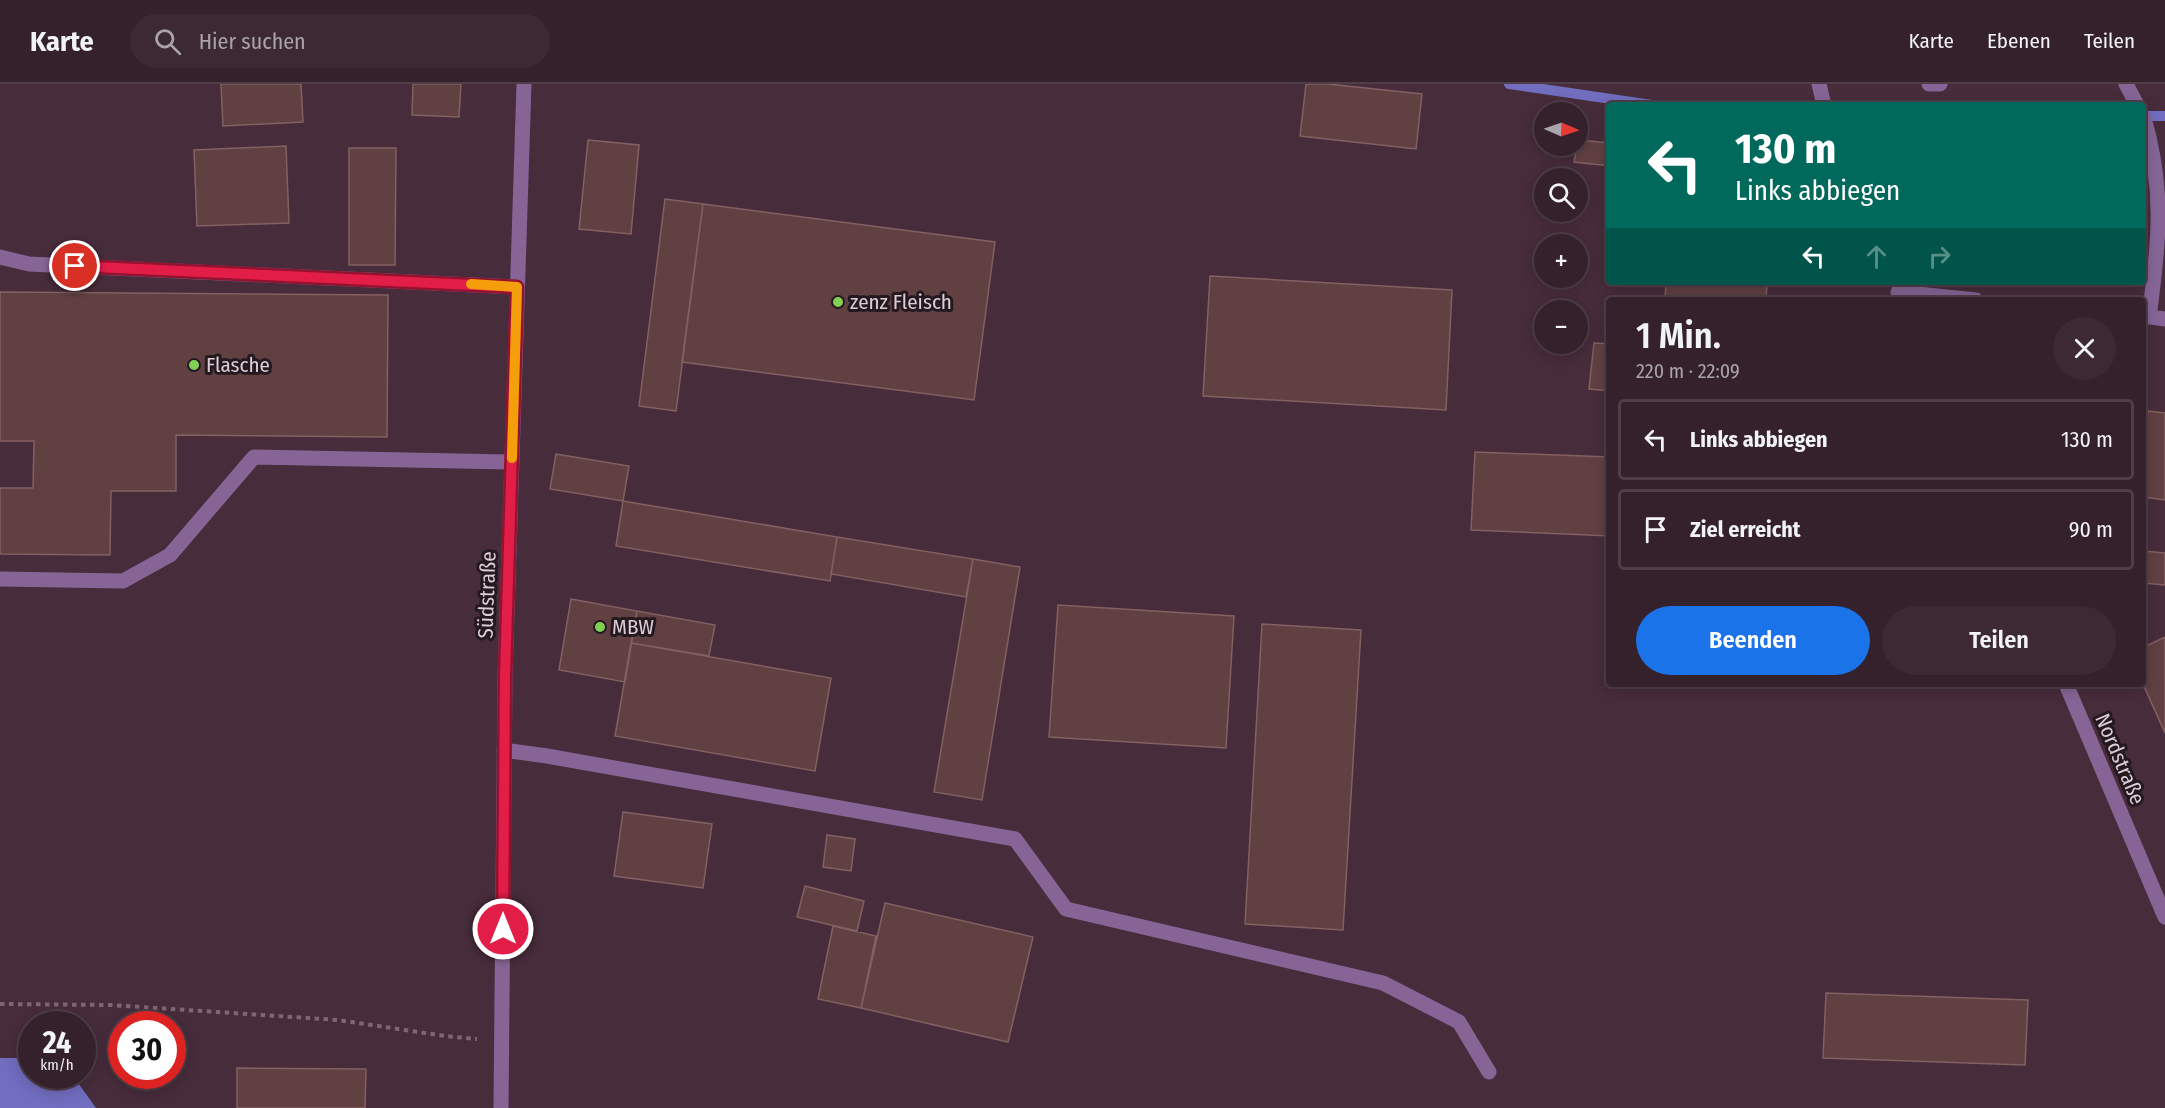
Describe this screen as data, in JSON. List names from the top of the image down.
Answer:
{
  "streets": {
    "street": ["Südstraße", "Nordstraße"]
  },
  "places": ["zenz Fleisch", "Flasche", "MBW"],
  "north": "right",
  "page": {
    "header": "Karte",
    "search": "Hier suchen",
    "nav": ["Karte", "Ebenen", "Teilen"],
    "map_buttons": ["+", "−"],
    "turn": ["130 m", "Links abbiegen"],
    "heading": ["1 Min.", "220 m · 22:09"],
    "list": [
      {
        "name": "Links abbiegen",
        "value": "130 m"
      },
      {
        "name": "Ziel erreicht",
        "value": "90 m"
      }
    ],
    "buttons": ["Beenden", "Teilen"],
    "speed": "24 km/h",
    "limit": "30"
  }
}
